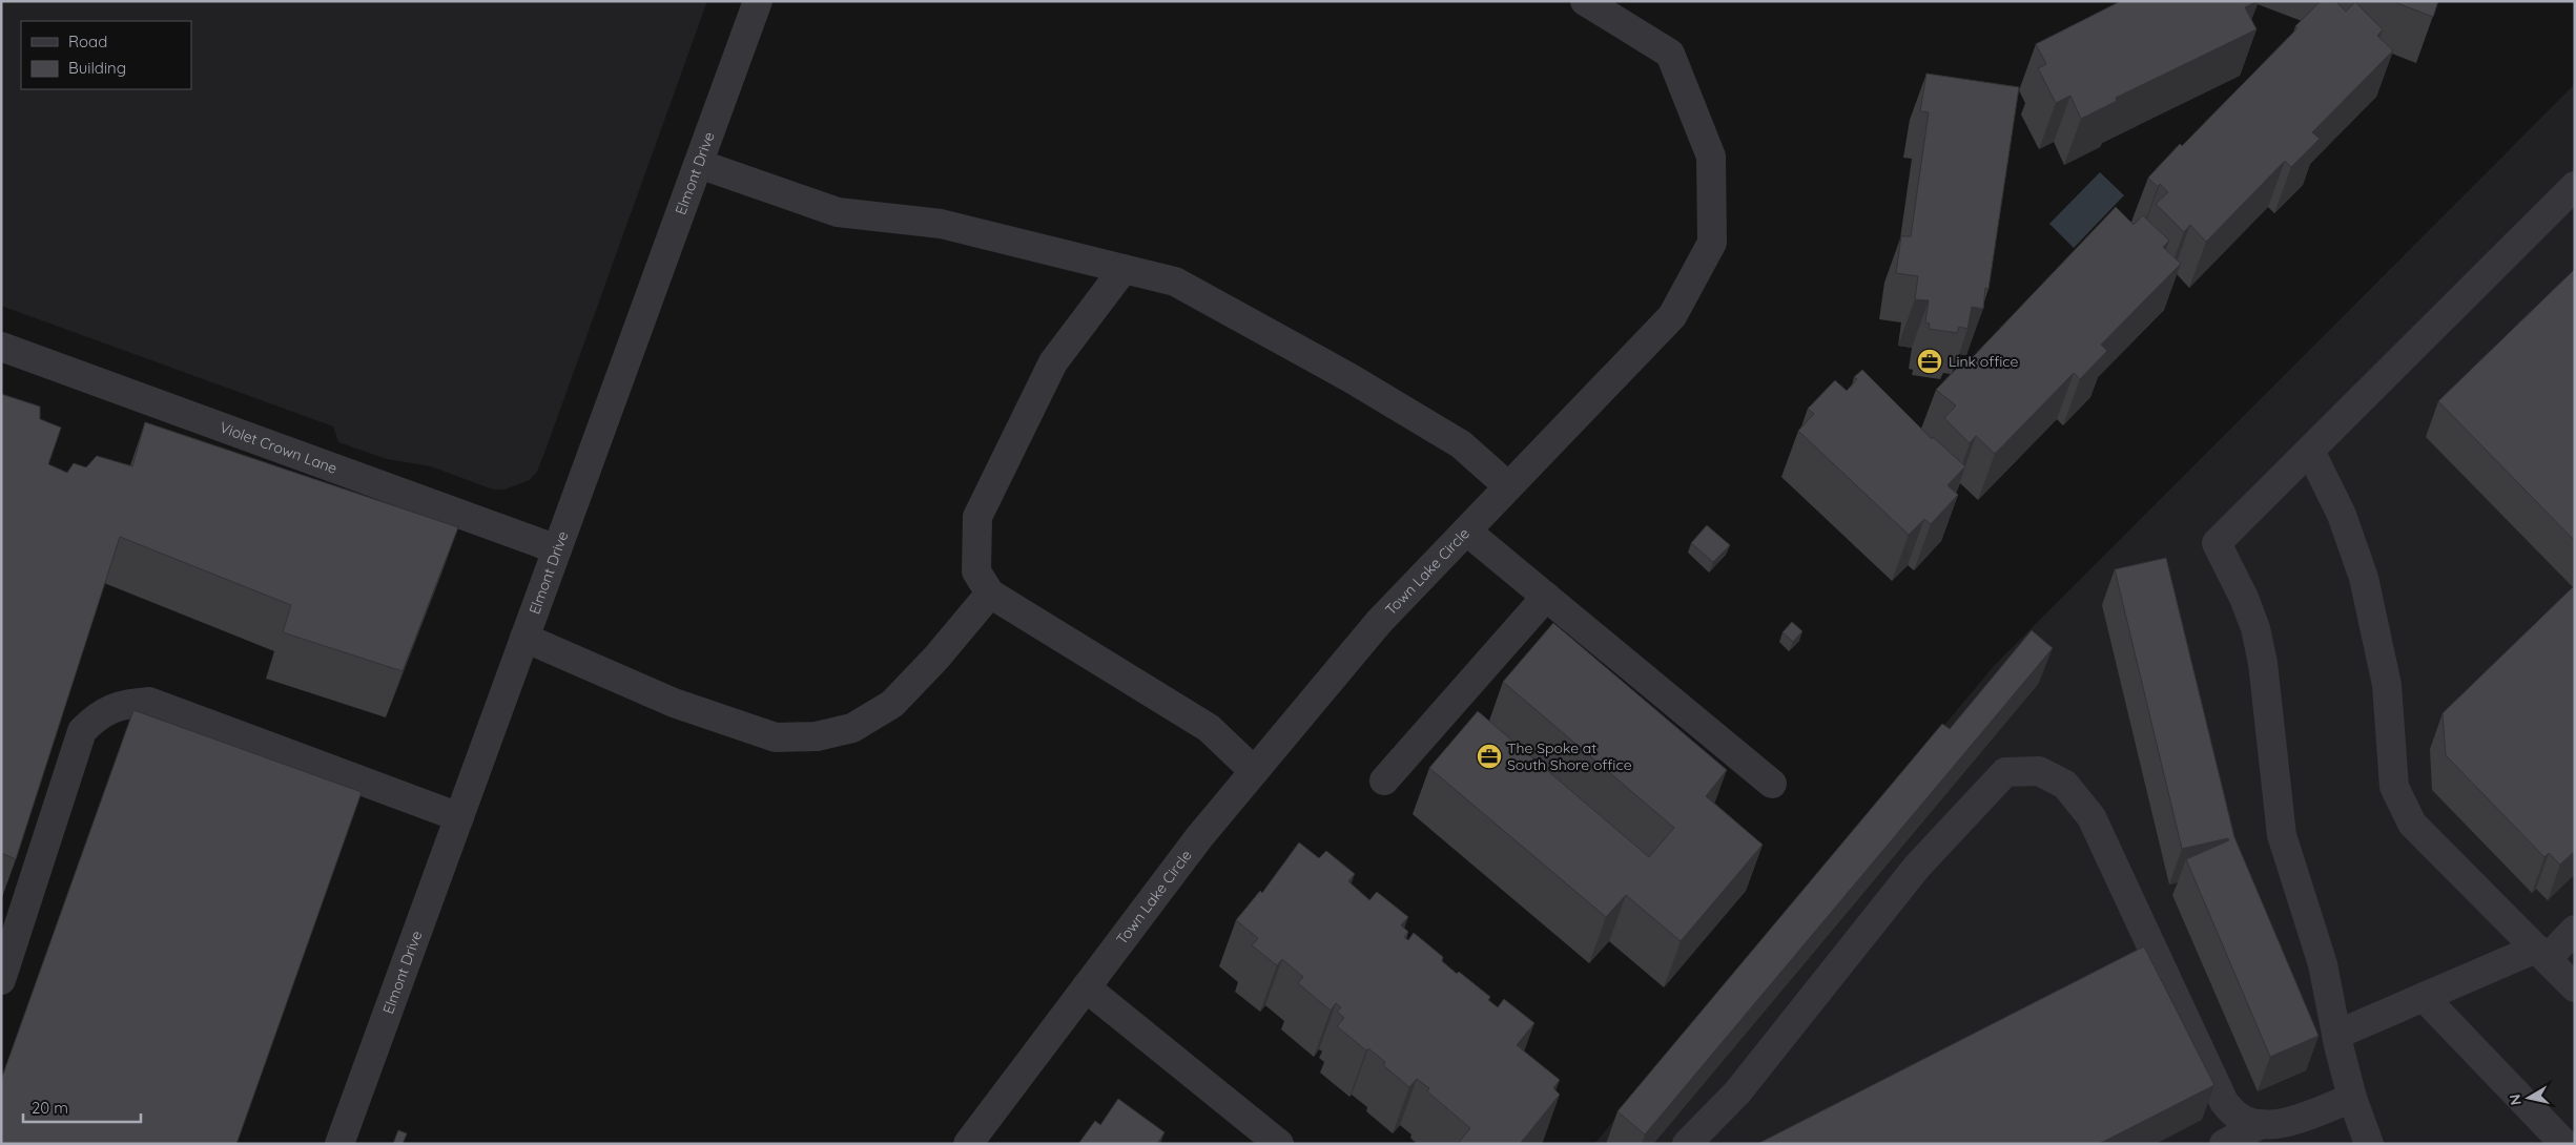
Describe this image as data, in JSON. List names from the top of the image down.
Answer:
{
  "streets": {
    "street": ["Elmont Drive", "Violet Crown Lane", "Town Lake Circle"]
  },
  "crossings": [
    ["Elmont Drive", "Violet Crown Lane"]
  ],
  "places": {
    "office": ["Link office", "The Spoke at South Shore office"]
  },
  "legend": ["Road", "Building"],
  "scale_bar": "20 m",
  "north": "left"
}
